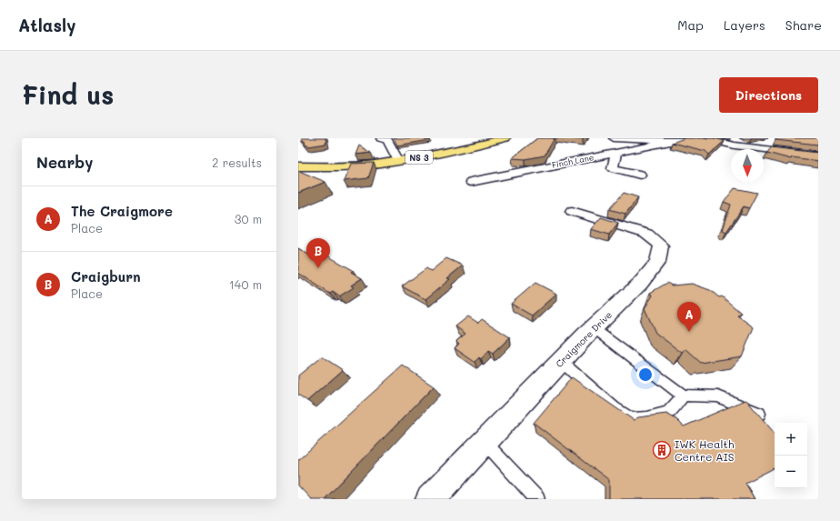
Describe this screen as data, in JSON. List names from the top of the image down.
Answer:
{
  "streets": {
    "main road": ["NS 3"],
    "street": ["Finch Lane", "Craigmore Drive"]
  },
  "places": {
    "building": ["IWK Health Centre AIS"]
  },
  "north": "bottom",
  "page": {
    "header": "Atlasly",
    "nav": ["Map", "Layers", "Share"],
    "buttons": "Directions",
    "title": "Find us",
    "heading": ["Nearby", "2 results"],
    "list": [
      {
        "mark": "A",
        "name": "The Craigmore",
        "note": "Place",
        "value": "30 m"
      },
      {
        "mark": "B",
        "name": "Craigburn",
        "note": "Place",
        "value": "140 m"
      }
    ],
    "pins": ["B", "A"],
    "map_buttons": ["+", "−"]
  }
}
